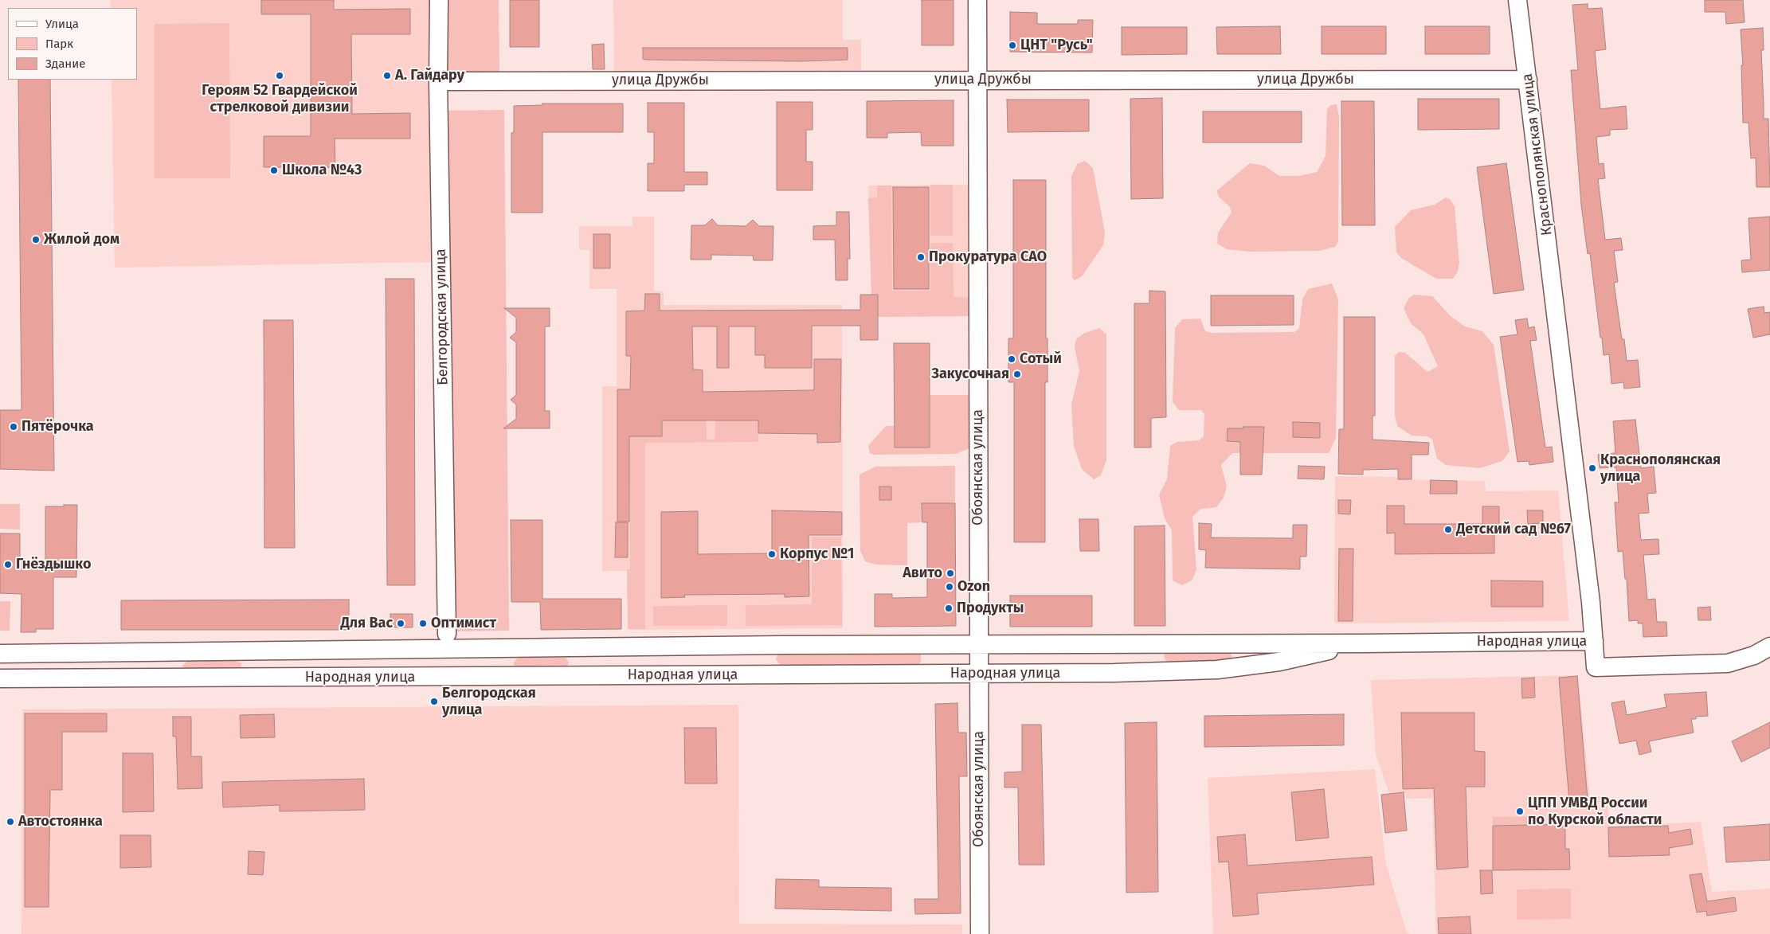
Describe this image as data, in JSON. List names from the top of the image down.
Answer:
{
  "streets": {
    "street": [
      "улица Дружбы",
      "Краснополянская улица",
      "Белгородская улица",
      "Обоянская улица",
      "Народная улица"
    ]
  },
  "crossings": [
    ["улица Дружбы", "Краснополянская улица"],
    ["улица Дружбы", "Белгородская улица"],
    ["улица Дружбы", "Обоянская улица"],
    ["Краснополянская улица", "Народная улица"],
    ["Обоянская улица", "Народная улица"]
  ],
  "places": [
    "ЦНТ \"Русь\"",
    "Героям 52 Гвардейской стрелковой дивизии",
    "А. Гайдару",
    "Школа №43",
    "Жилой дом",
    "Прокуратура САО",
    "Сотый",
    "Закусочная",
    "Пятёрочка",
    "Краснополянская улица",
    "Детский сад №67",
    "Корпус №1",
    "Гнёздышко",
    "Авито",
    "Ozon",
    "Продукты",
    "Для Вас",
    "Оптимист",
    "Белгородская улица",
    "ЦПП УМВД России по Курской области",
    "Автостоянка"
  ],
  "legend": ["Улица", "Парк", "Здание"]
}
